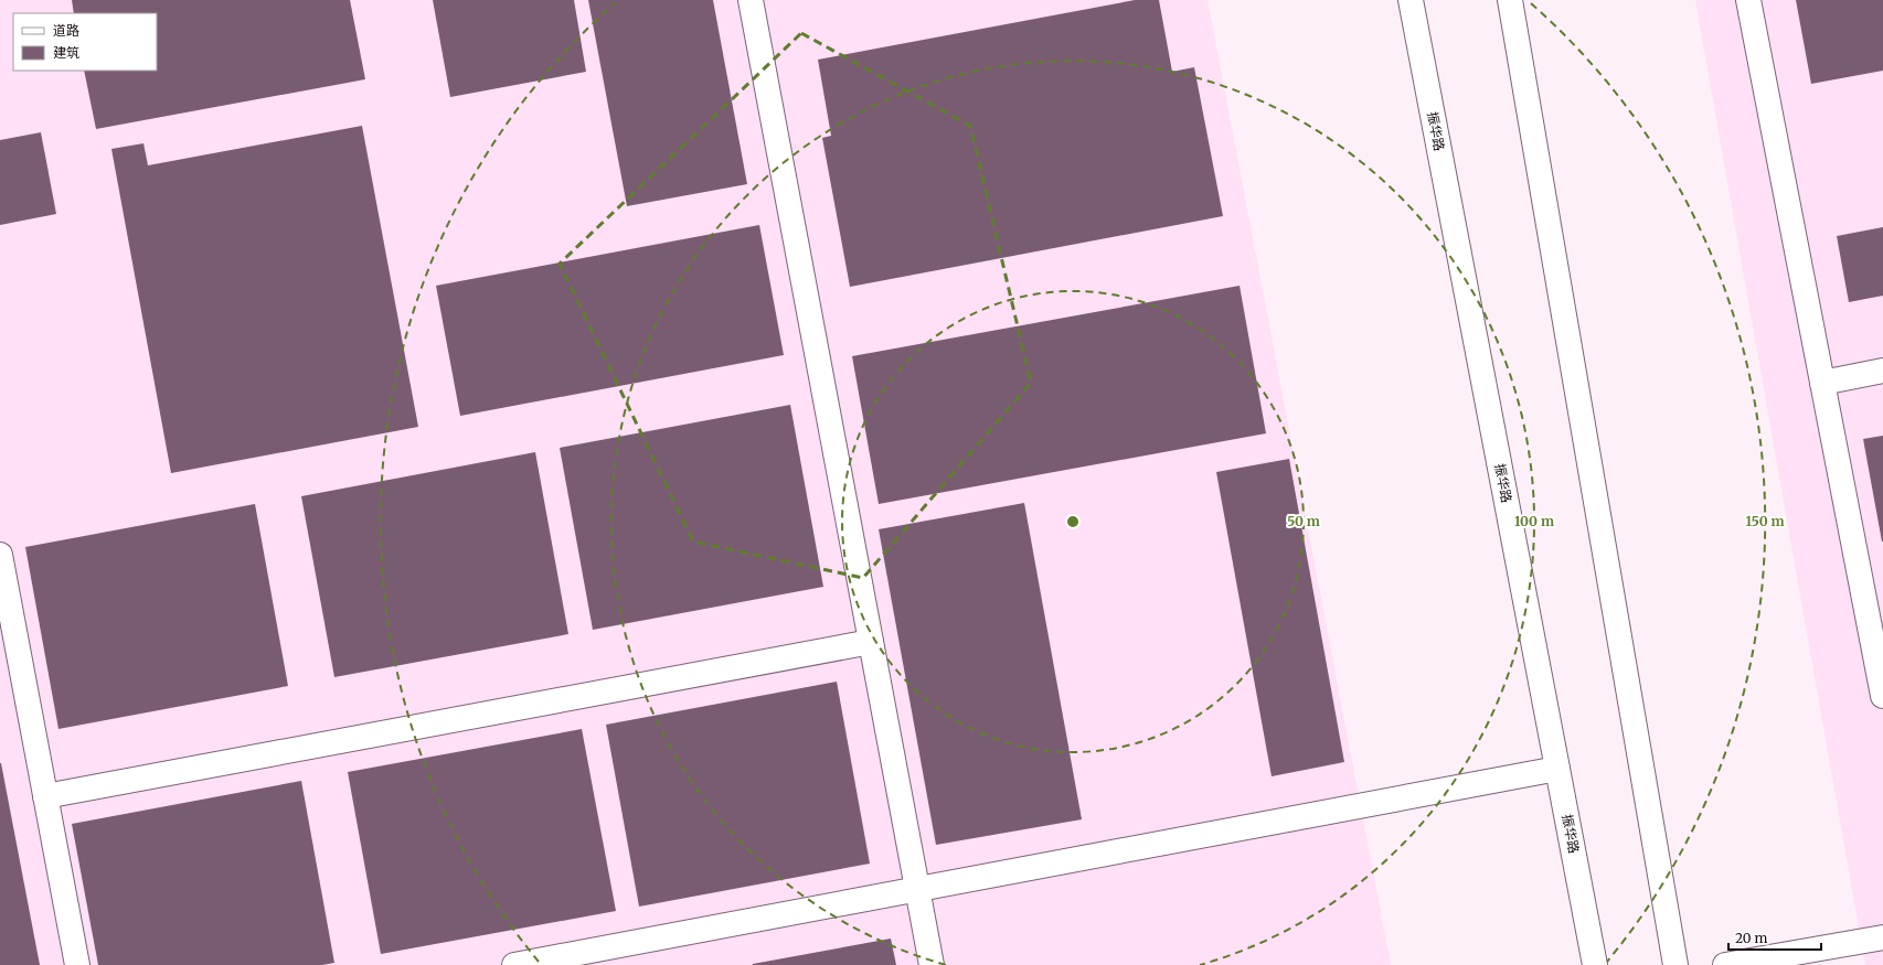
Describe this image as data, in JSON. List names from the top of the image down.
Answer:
{
  "streets": {
    "main road": ["振华路"]
  },
  "legend": ["道路", "建筑"],
  "scale_bar": "20 m",
  "rings": ["50 m", "100 m", "150 m"]
}
